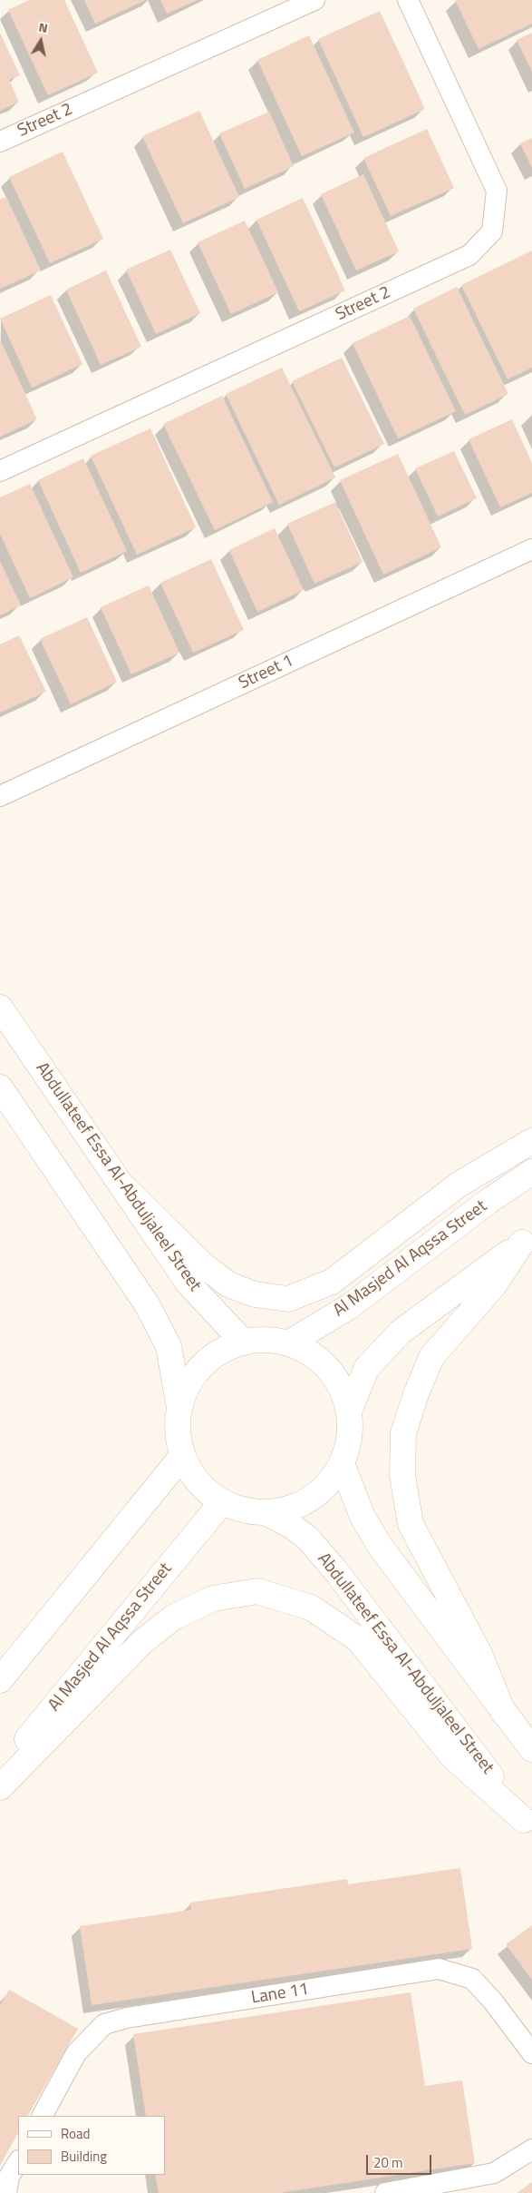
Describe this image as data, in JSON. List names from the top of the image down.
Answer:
{
  "streets": {
    "main road": ["Abdullateef Essa Al-Abduljaleel Street", "Al Masjed Al Aqssa Street"],
    "street": ["Street 2", "Street 1", "Lane 11"]
  },
  "legend": ["Road", "Building"],
  "scale_bar": "20 m",
  "north": "top"
}
